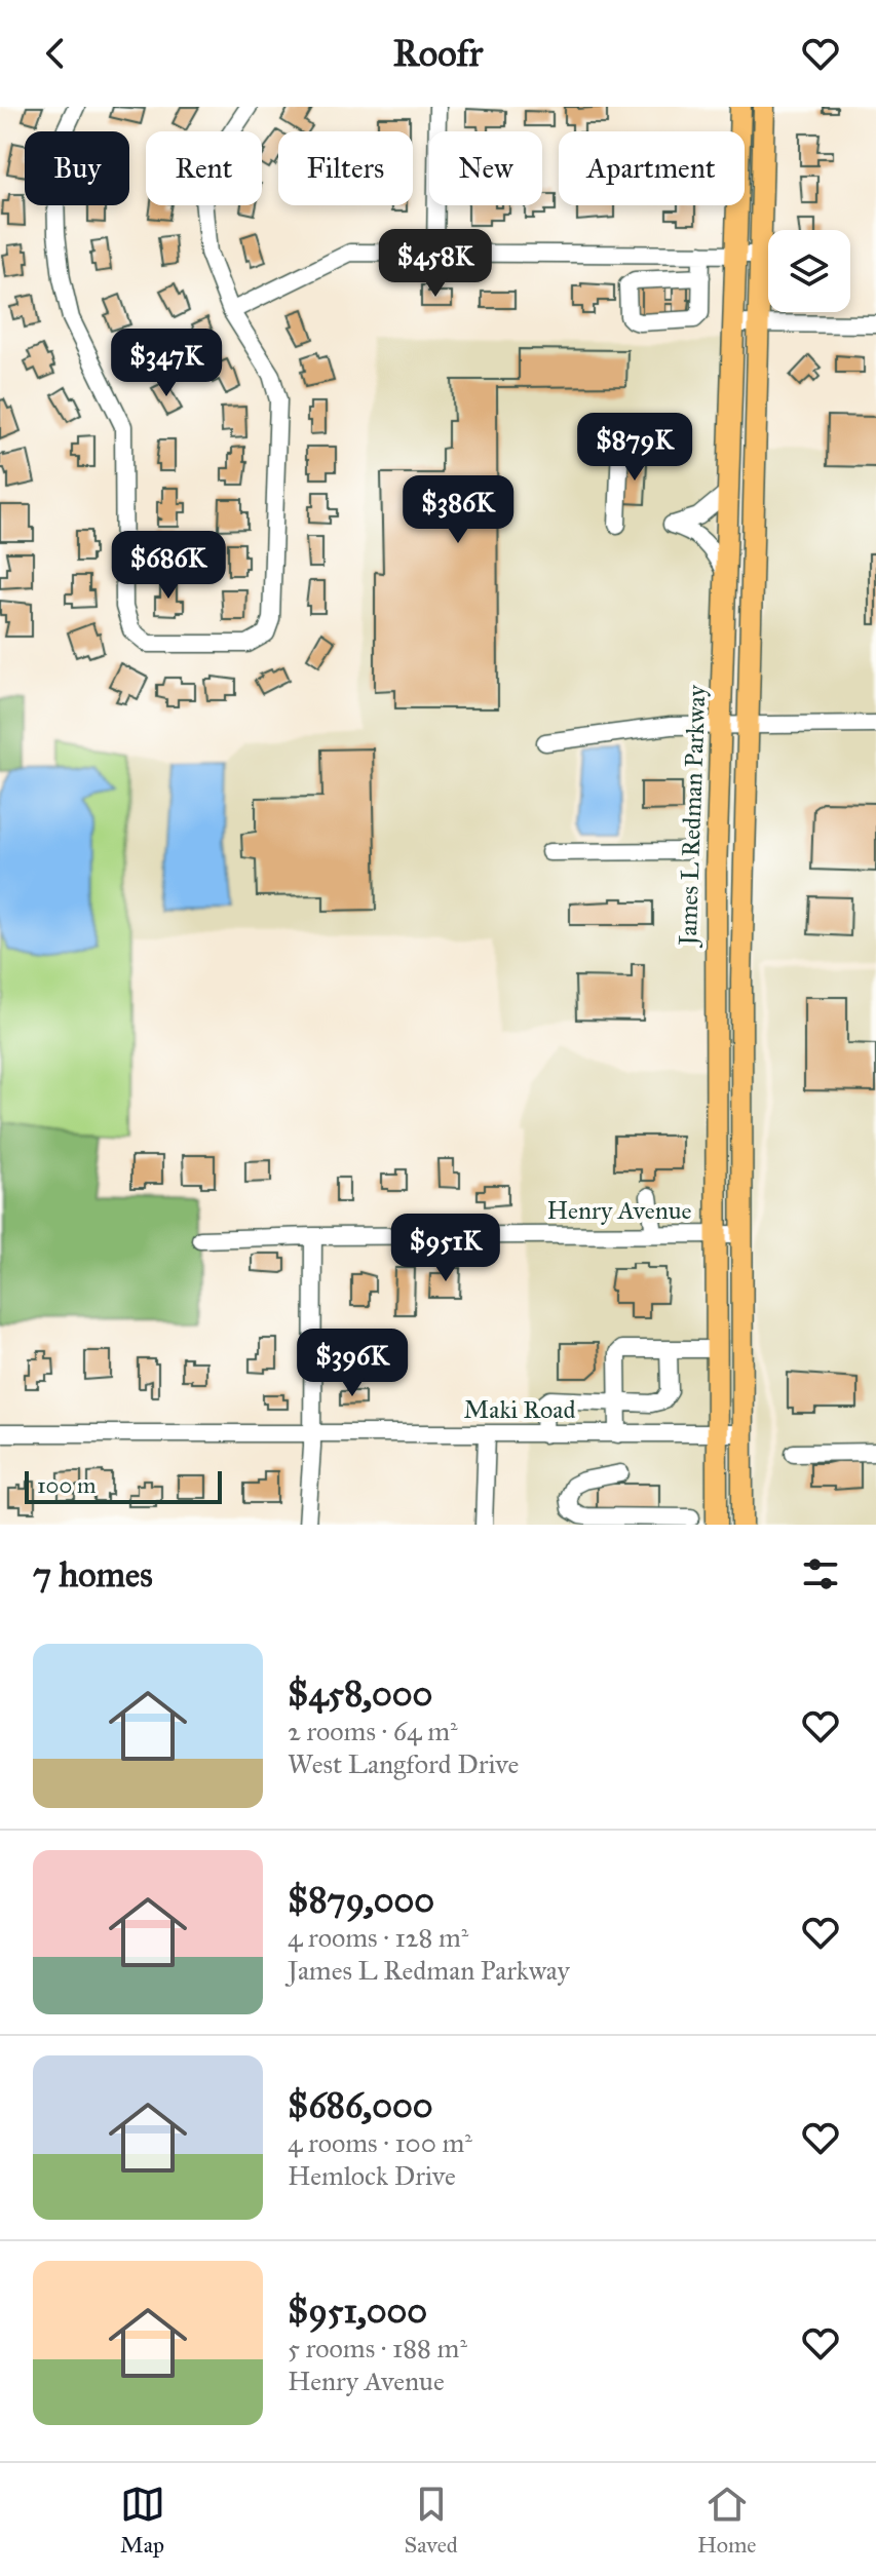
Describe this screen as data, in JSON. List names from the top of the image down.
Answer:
{
  "streets": {
    "main road": ["James L Redman Parkway"],
    "street": ["Henry Avenue", "Maki Road"]
  },
  "crossings": [
    ["James L Redman Parkway", "Henry Avenue"],
    ["James L Redman Parkway", "Maki Road"]
  ],
  "scale_bar": "100 m",
  "page": {
    "header": "Roofr",
    "chip": [
      "Buy",
      "Rent",
      "Filters",
      "New",
      "Apartment"
    ],
    "price": [
      "$458K",
      "$347K",
      "$879K",
      "$386K",
      "$686K",
      "$951K",
      "$396K"
    ],
    "scale": "100 m",
    "heading": "7 homes",
    "list": [
      {
        "name": "$458,000",
        "note": "2 rooms · 64 m² · West Langford Drive"
      },
      {
        "name": "$879,000",
        "note": "4 rooms · 128 m² · James L Redman Parkway"
      },
      {
        "name": "$686,000",
        "note": "4 rooms · 100 m² · Hemlock Drive"
      },
      {
        "name": "$951,000",
        "note": "5 rooms · 188 m² · Henry Avenue"
      }
    ],
    "tabs": ["Map", "Saved", "Home"]
  }
}
